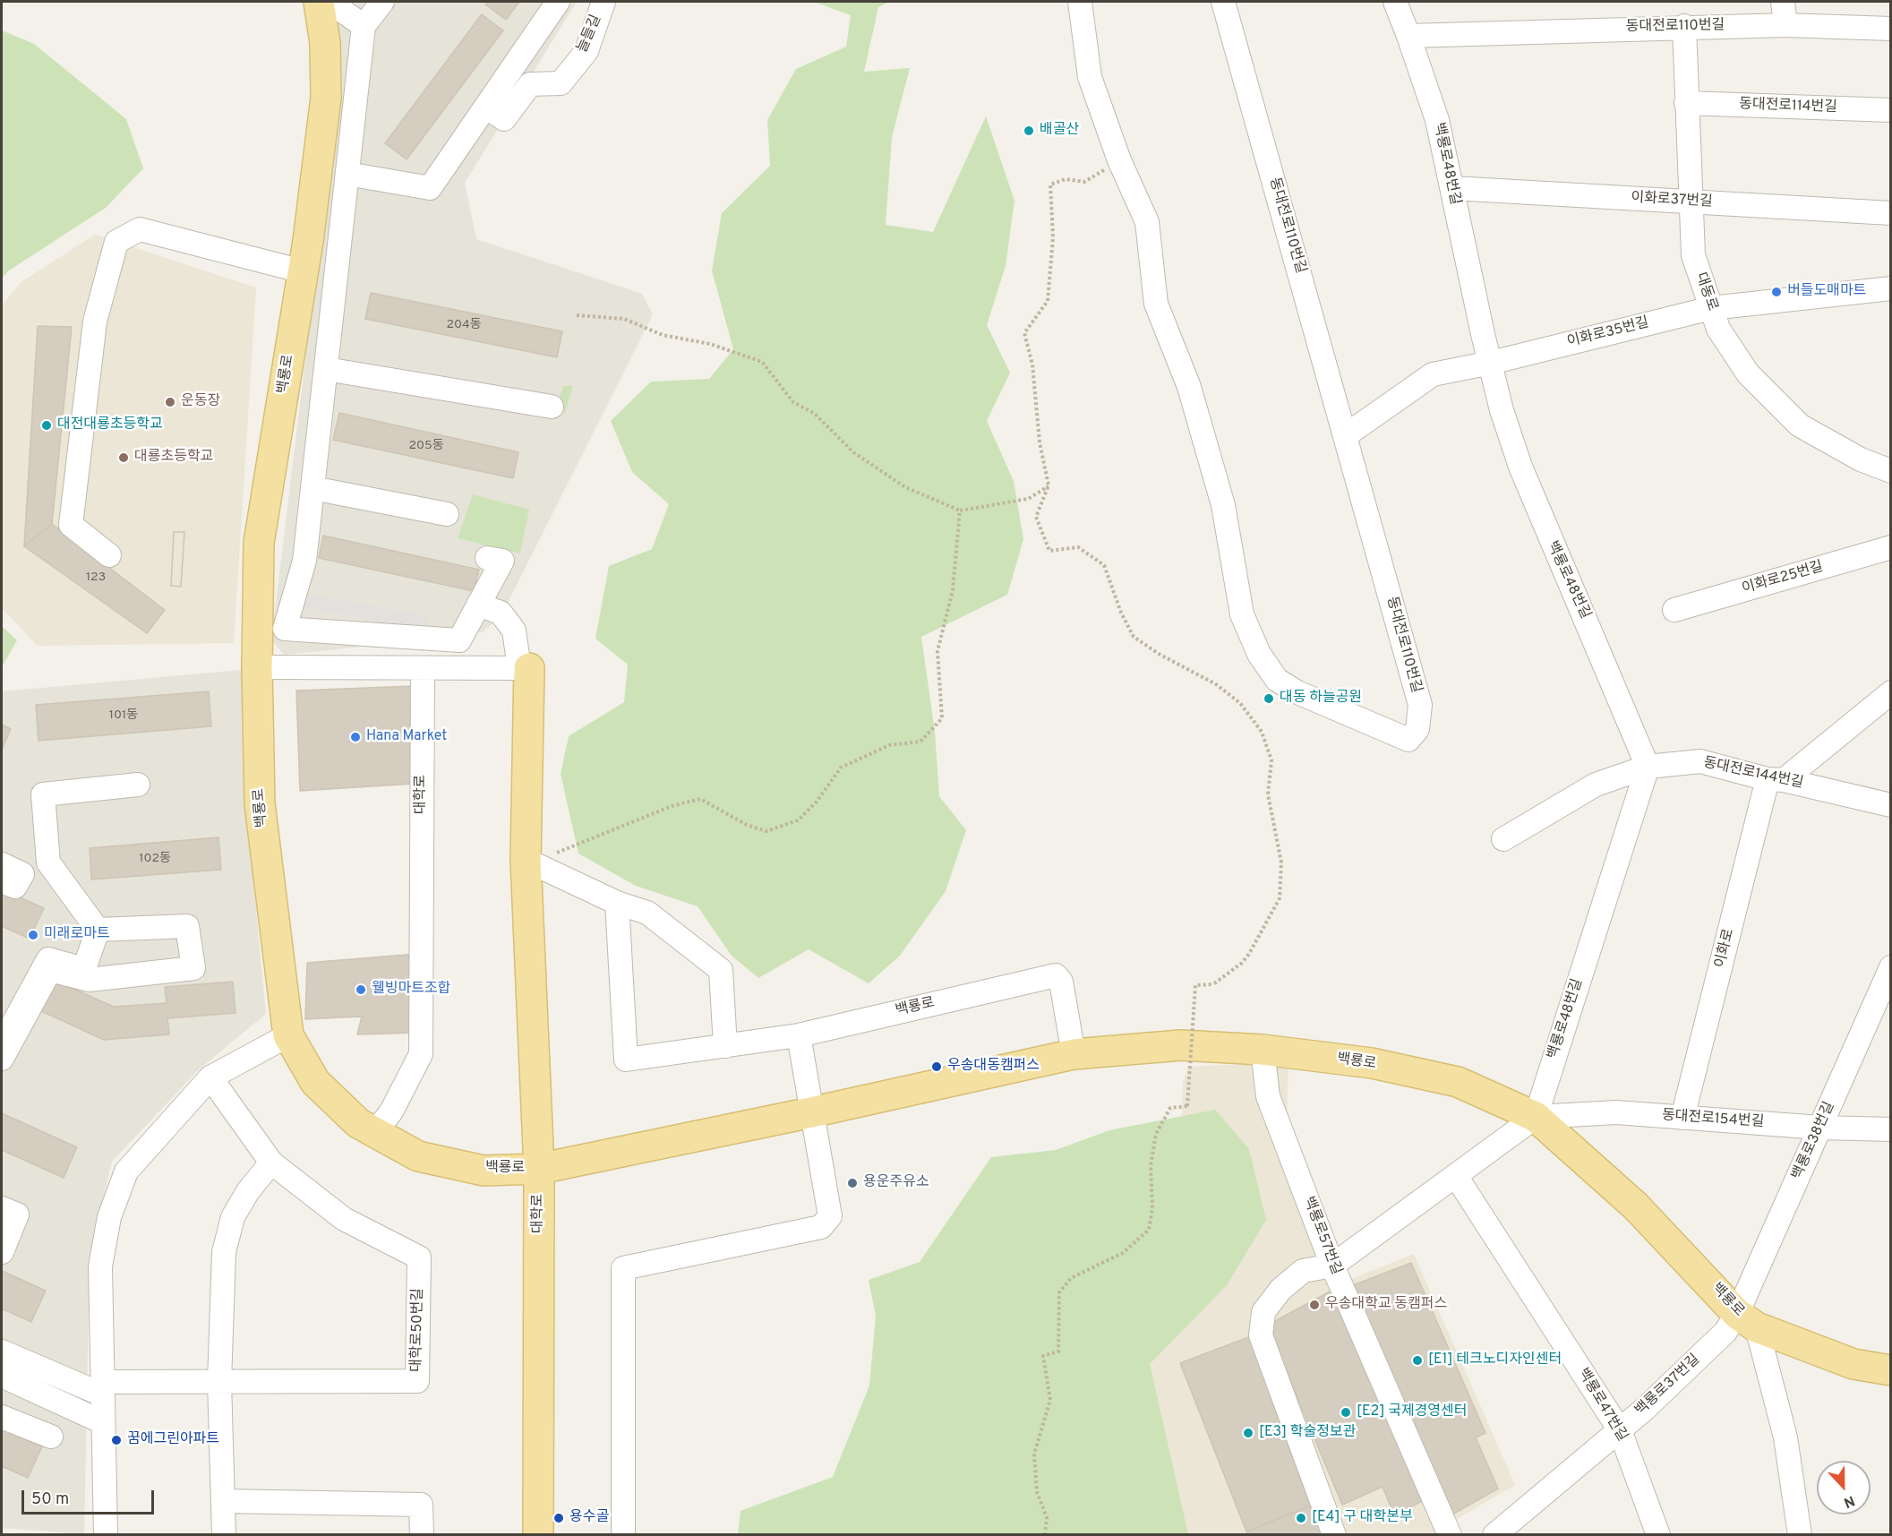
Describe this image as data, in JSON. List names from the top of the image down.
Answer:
{
  "streets": {
    "main road": ["백룡로", "대학로"],
    "street": [
      "동대전로110번길",
      "늘들길",
      "동대전로114번길",
      "백룡로48번길",
      "이화로37번길",
      "대동로",
      "이화로35번길",
      "이화로25번길",
      "동대전로144번길",
      "이화로",
      "동대전로154번길",
      "백룡로38번길",
      "백룡로57번길",
      "대학로50번길",
      "백룡로37번길",
      "백룡로47번길"
    ]
  },
  "crossings": [
    ["동대전로110번길", "백룡로48번길"],
    ["동대전로110번길", "대동로"],
    ["동대전로110번길", "이화로35번길"],
    ["동대전로114번길", "대동로"],
    ["백룡로48번길", "이화로37번길"],
    ["백룡로48번길", "이화로35번길"],
    ["백룡로48번길", "백룡로"],
    ["백룡로48번길", "동대전로144번길"],
    ["백룡로48번길", "동대전로154번길"],
    ["이화로37번길", "대동로"],
    ["대동로", "이화로35번길"],
    ["백룡로", "대학로"],
    ["백룡로", "동대전로154번길"],
    ["백룡로", "백룡로38번길"],
    ["백룡로", "백룡로57번길"],
    ["백룡로", "백룡로37번길"],
    ["동대전로144번길", "이화로"],
    ["이화로", "동대전로154번길"],
    ["동대전로154번길", "백룡로38번길"],
    ["백룡로38번길", "백룡로37번길"],
    ["백룡로37번길", "백룡로47번길"]
  ],
  "places": [
    "배골산",
    "버들도매마트",
    "운동장",
    "대전대룡초등학교",
    "대룡초등학교",
    "대동 하늘공원",
    "Hana Market",
    "미래로마트",
    "웰빙마트조합",
    "우송대동캠퍼스",
    "용운주유소",
    "우송대학교 동캠퍼스",
    "[E1] 테크노디자인센터",
    "[E2] 국제경영센터",
    "[E3] 학술정보관",
    "꿈에그린아파트",
    "용수골",
    "[E4] 구 대학본부"
  ],
  "house_numbers": [
    "204동",
    "205동",
    "123",
    "101동",
    "102동"
  ],
  "scale_bar": "50 m",
  "north": "bottom"
}
